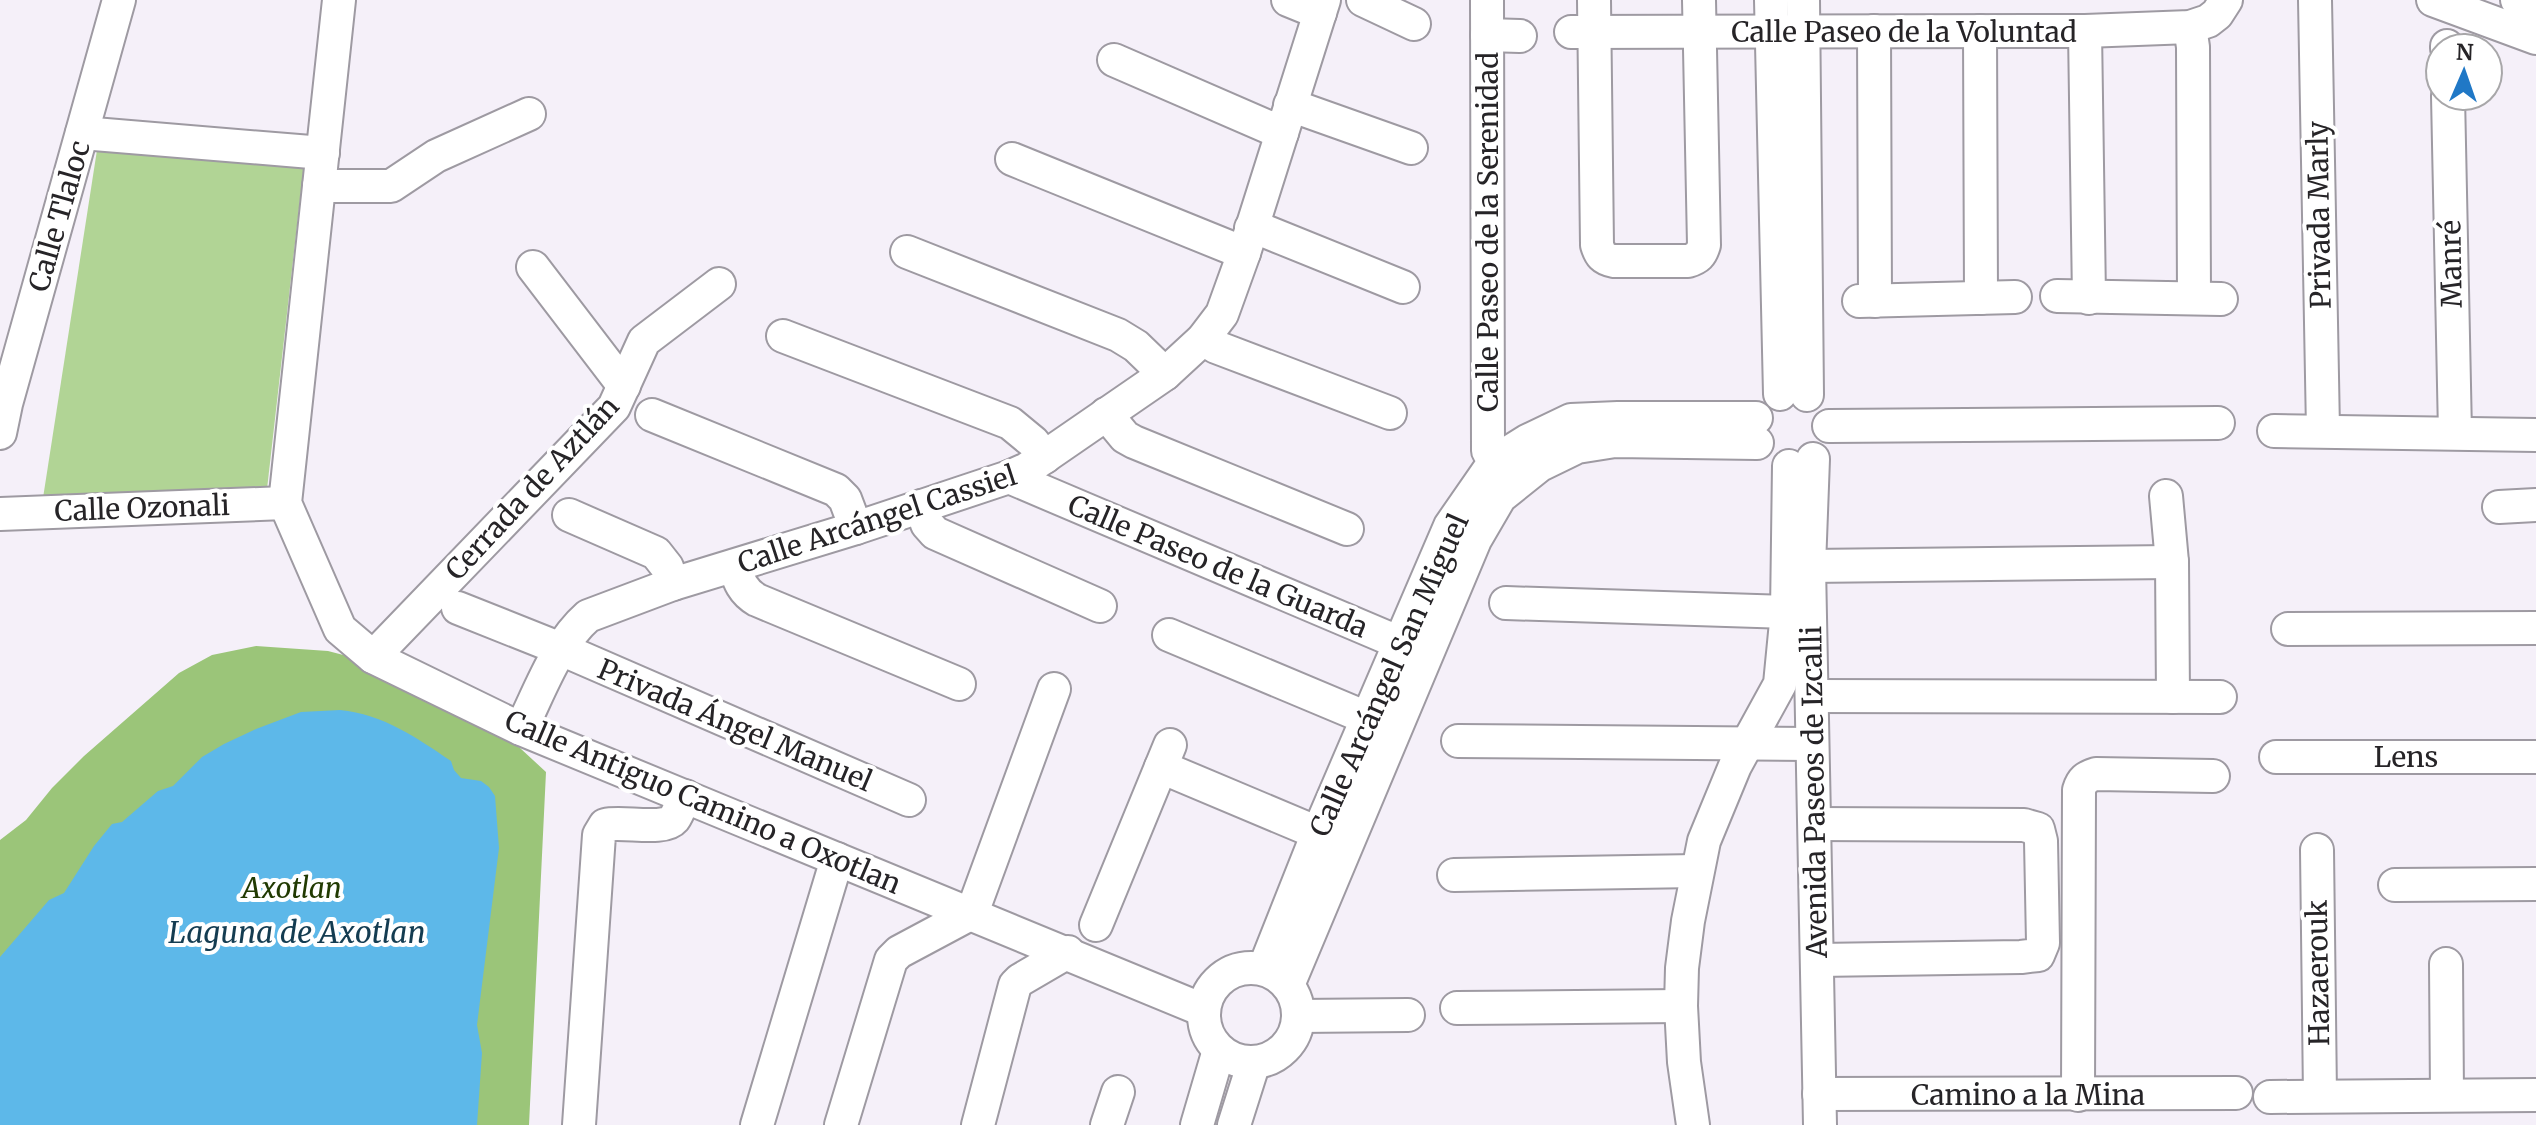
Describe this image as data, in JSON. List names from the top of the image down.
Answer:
{
  "streets": {
    "street": [
      "Calle Paseo de la Voluntad",
      "Privada Marly",
      "Calle Tlaloc",
      "Calle Paseo de la Serenidad",
      "Manré",
      "Cerrada de Aztlán",
      "Calle Ozonali",
      "Calle Arcángel Cassiel",
      "Calle Paseo de la Guarda",
      "Calle Arcángel San Miguel",
      "Privada Ángel Manuel",
      "Lens",
      "Avenida Paseos de Izcalli",
      "Calle Antiguo Camino a Oxotlan",
      "Hazaerouk",
      "Camino a la Mina"
    ]
  },
  "crossings": [
    ["Calle Paseo de la Serenidad", "Calle Arcángel San Miguel"],
    ["Cerrada de Aztlán", "Calle Antiguo Camino a Oxotlan"],
    ["Calle Ozonali", "Calle Antiguo Camino a Oxotlan"],
    ["Calle Arcángel Cassiel", "Calle Paseo de la Guarda"],
    ["Calle Arcángel Cassiel", "Privada Ángel Manuel"],
    ["Calle Arcángel Cassiel", "Calle Antiguo Camino a Oxotlan"],
    ["Calle Paseo de la Guarda", "Calle Arcángel San Miguel"],
    ["Calle Arcángel San Miguel", "Avenida Paseos de Izcalli"],
    ["Calle Arcángel San Miguel", "Calle Antiguo Camino a Oxotlan"],
    ["Avenida Paseos de Izcalli", "Camino a la Mina"]
  ],
  "water": ["Laguna de Axotlan"],
  "parks": ["Axotlan"],
  "north": "top"
}
